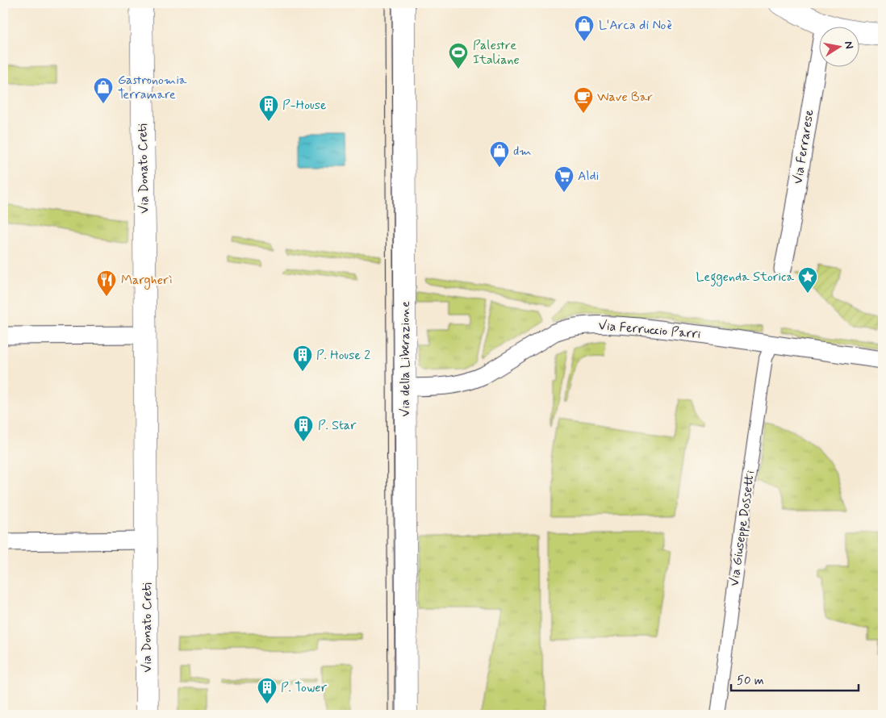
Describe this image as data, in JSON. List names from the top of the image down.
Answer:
{
  "streets": {
    "main road": ["Via Donato Creti", "Via della Liberazione"],
    "street": ["Via Ferrarese", "Via Ferruccio Parri", "Via Giuseppe Dossetti"]
  },
  "crossings": [
    ["Via Ferruccio Parri", "Via della Liberazione"],
    ["Via Ferruccio Parri", "Via Giuseppe Dossetti"]
  ],
  "places": {
    "shop": ["L'Arca di Noè", "Gastronomia Terramare", "dm"],
    "sports": ["Palestre Italiane"],
    "cafe": ["Wave Bar"],
    "building": [
      "P-House",
      "P. House 2",
      "P. Star",
      "P. Tower"
    ],
    "supermarket": ["Aldi"],
    "place": ["Leggenda Storica"],
    "restaurant": ["Margherì"]
  },
  "scale_bar": "50 m",
  "north": "right"
}
